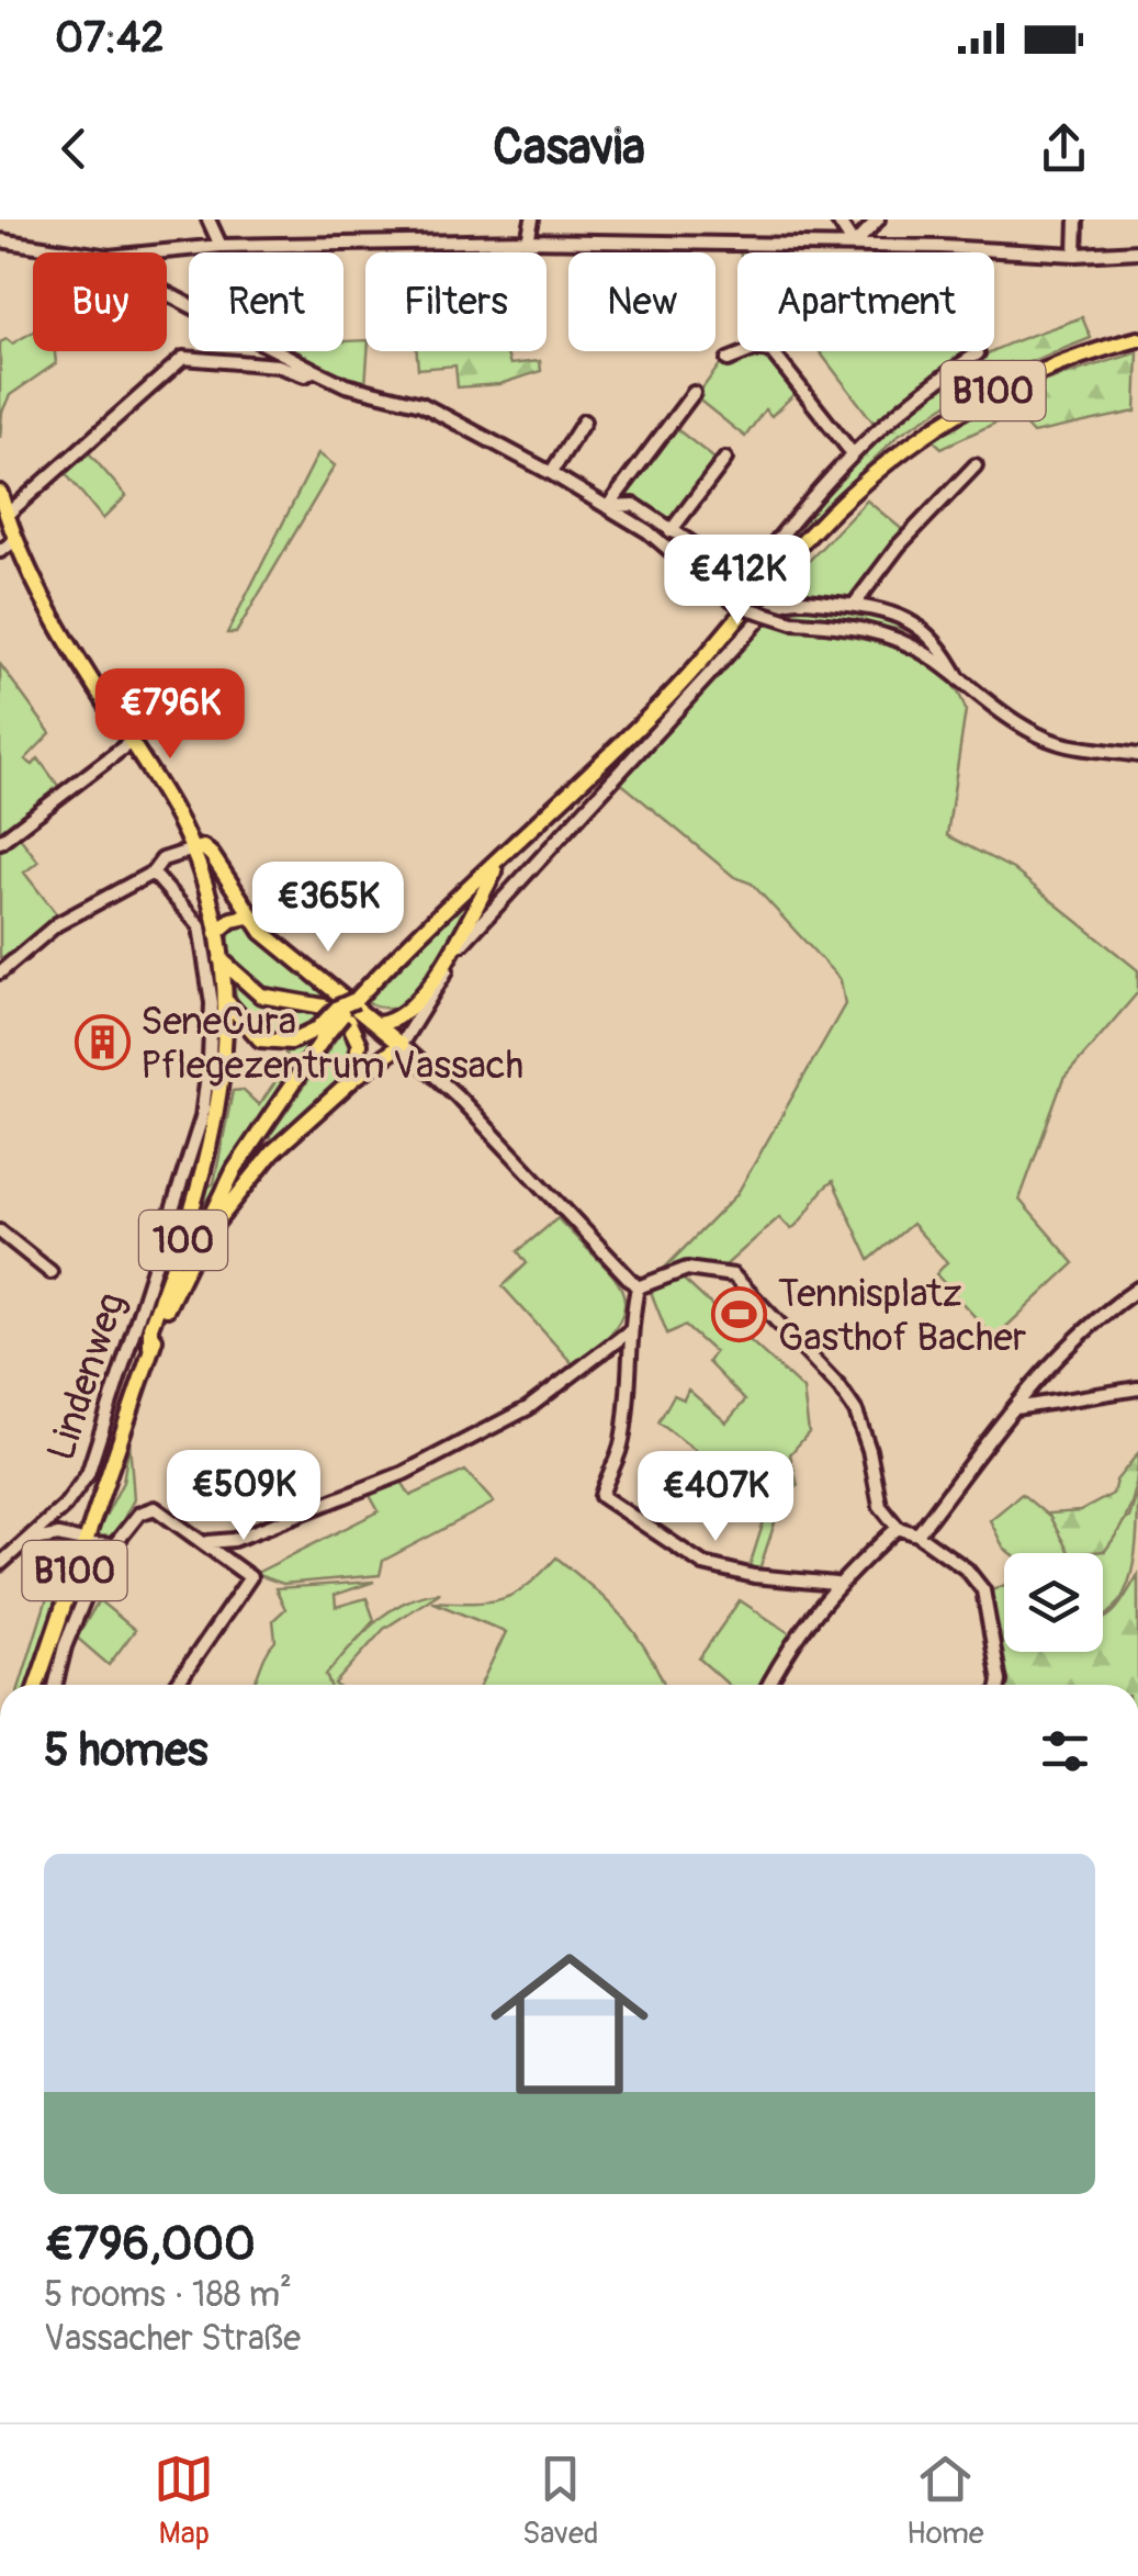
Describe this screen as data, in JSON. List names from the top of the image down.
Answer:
{
  "streets": {
    "main road": ["B100", "100"],
    "street": ["Lindenweg"]
  },
  "crossings": [
    ["B100", "100"]
  ],
  "places": {
    "building": ["SeneCura Pflegezentrum Vassach"],
    "sports": ["Tennisplatz Gasthof Bacher"]
  },
  "page": {
    "status": "07:42",
    "header": "Casavia",
    "chip": [
      "Buy",
      "Rent",
      "Filters",
      "New",
      "Apartment"
    ],
    "price": [
      "€412K",
      "€796K",
      "€365K",
      "€509K",
      "€407K"
    ],
    "heading": "5 homes",
    "list": [
      {
        "name": "€796,000",
        "note": "5 rooms · 188 m² · Vassacher Straße"
      }
    ],
    "tabs": ["Map", "Saved", "Home"]
  }
}
